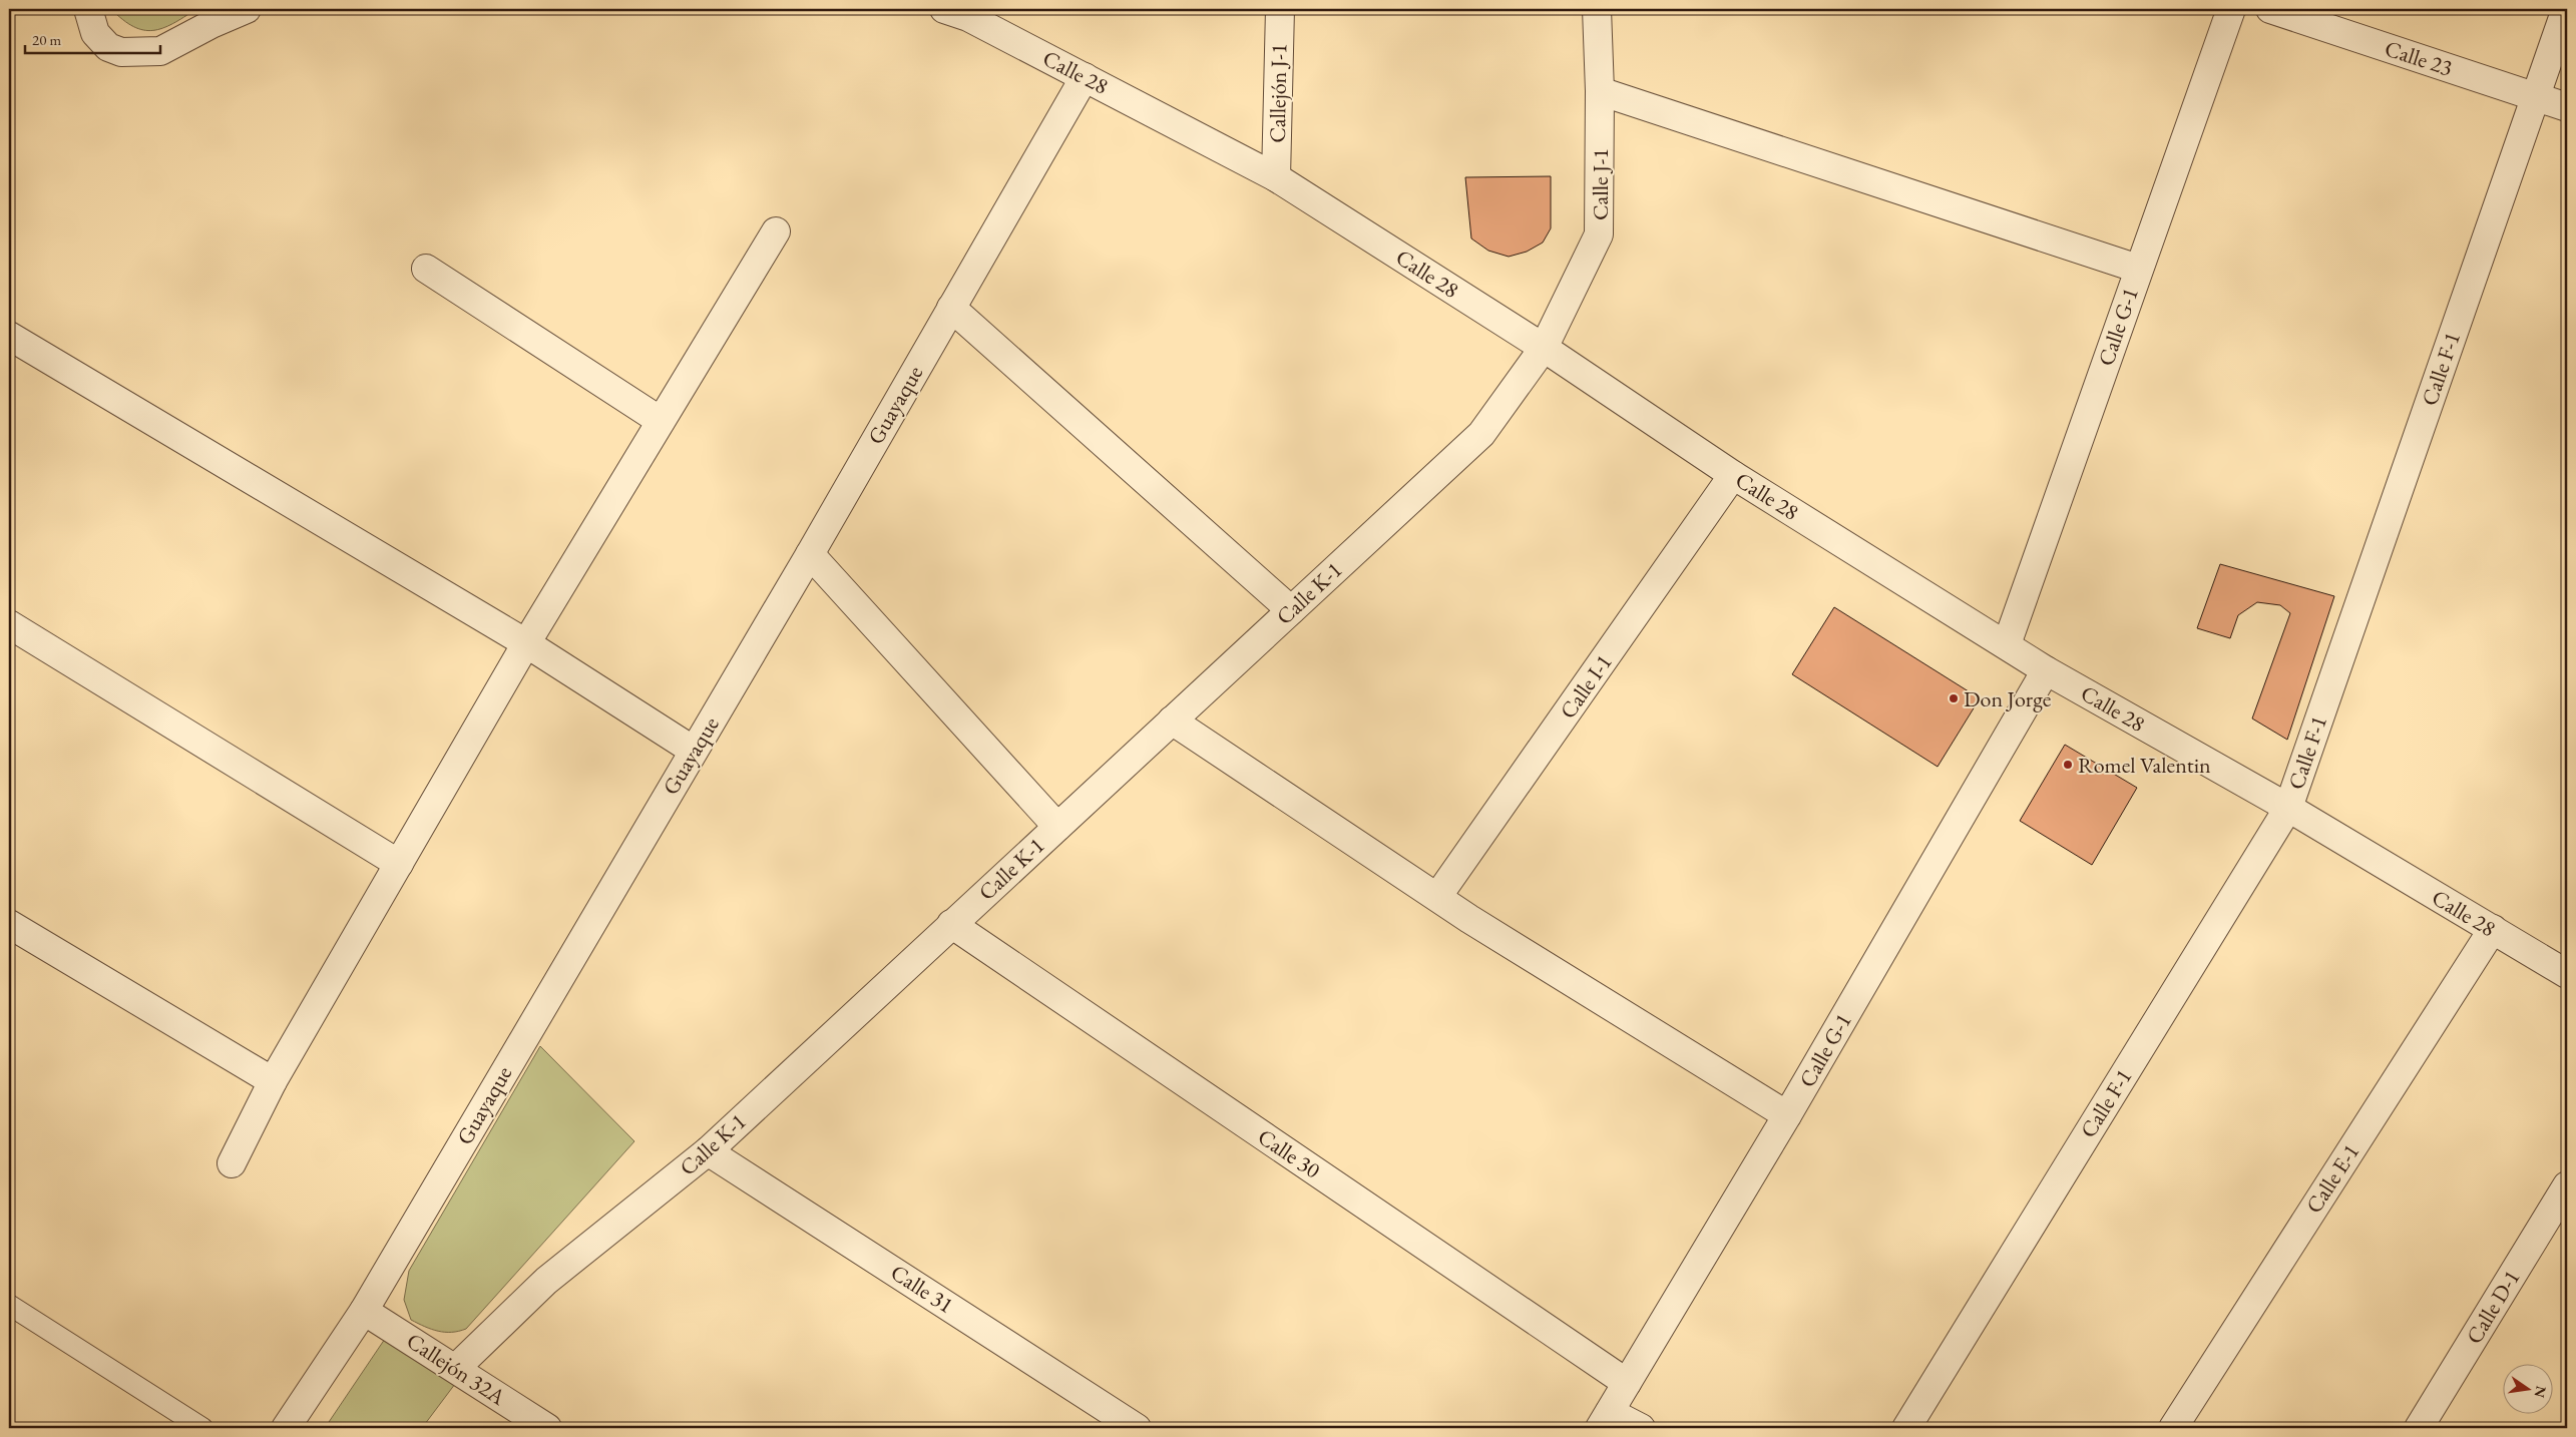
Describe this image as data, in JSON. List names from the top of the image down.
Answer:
{
  "streets": {
    "street": [
      "Calle 23",
      "Calle 28",
      "Callejón J-1",
      "Calle J-1",
      "Calle G-1",
      "Calle F-1",
      "Guayaque",
      "Calle K-1",
      "Calle I-1",
      "Calle 30",
      "Calle E-1",
      "Calle 31",
      "Calle D-1",
      "Callejón 32A"
    ]
  },
  "crossings": [
    ["Calle 23", "Calle F-1"],
    ["Calle 28", "Callejón J-1"],
    ["Calle 28", "Calle J-1"],
    ["Calle 28", "Calle G-1"],
    ["Calle 28", "Calle F-1"],
    ["Calle 28", "Guayaque"],
    ["Calle 28", "Calle K-1"],
    ["Calle 28", "Calle I-1"],
    ["Calle 28", "Calle E-1"],
    ["Calle J-1", "Calle K-1"],
    ["Calle G-1", "Calle 30"],
    ["Guayaque", "Callejón 32A"],
    ["Calle K-1", "Calle 30"],
    ["Calle K-1", "Calle 31"],
    ["Calle K-1", "Callejón 32A"]
  ],
  "places": ["Don Jorge", "Romel Valentin"],
  "scale_bar": "20 m",
  "north": "right"
}
